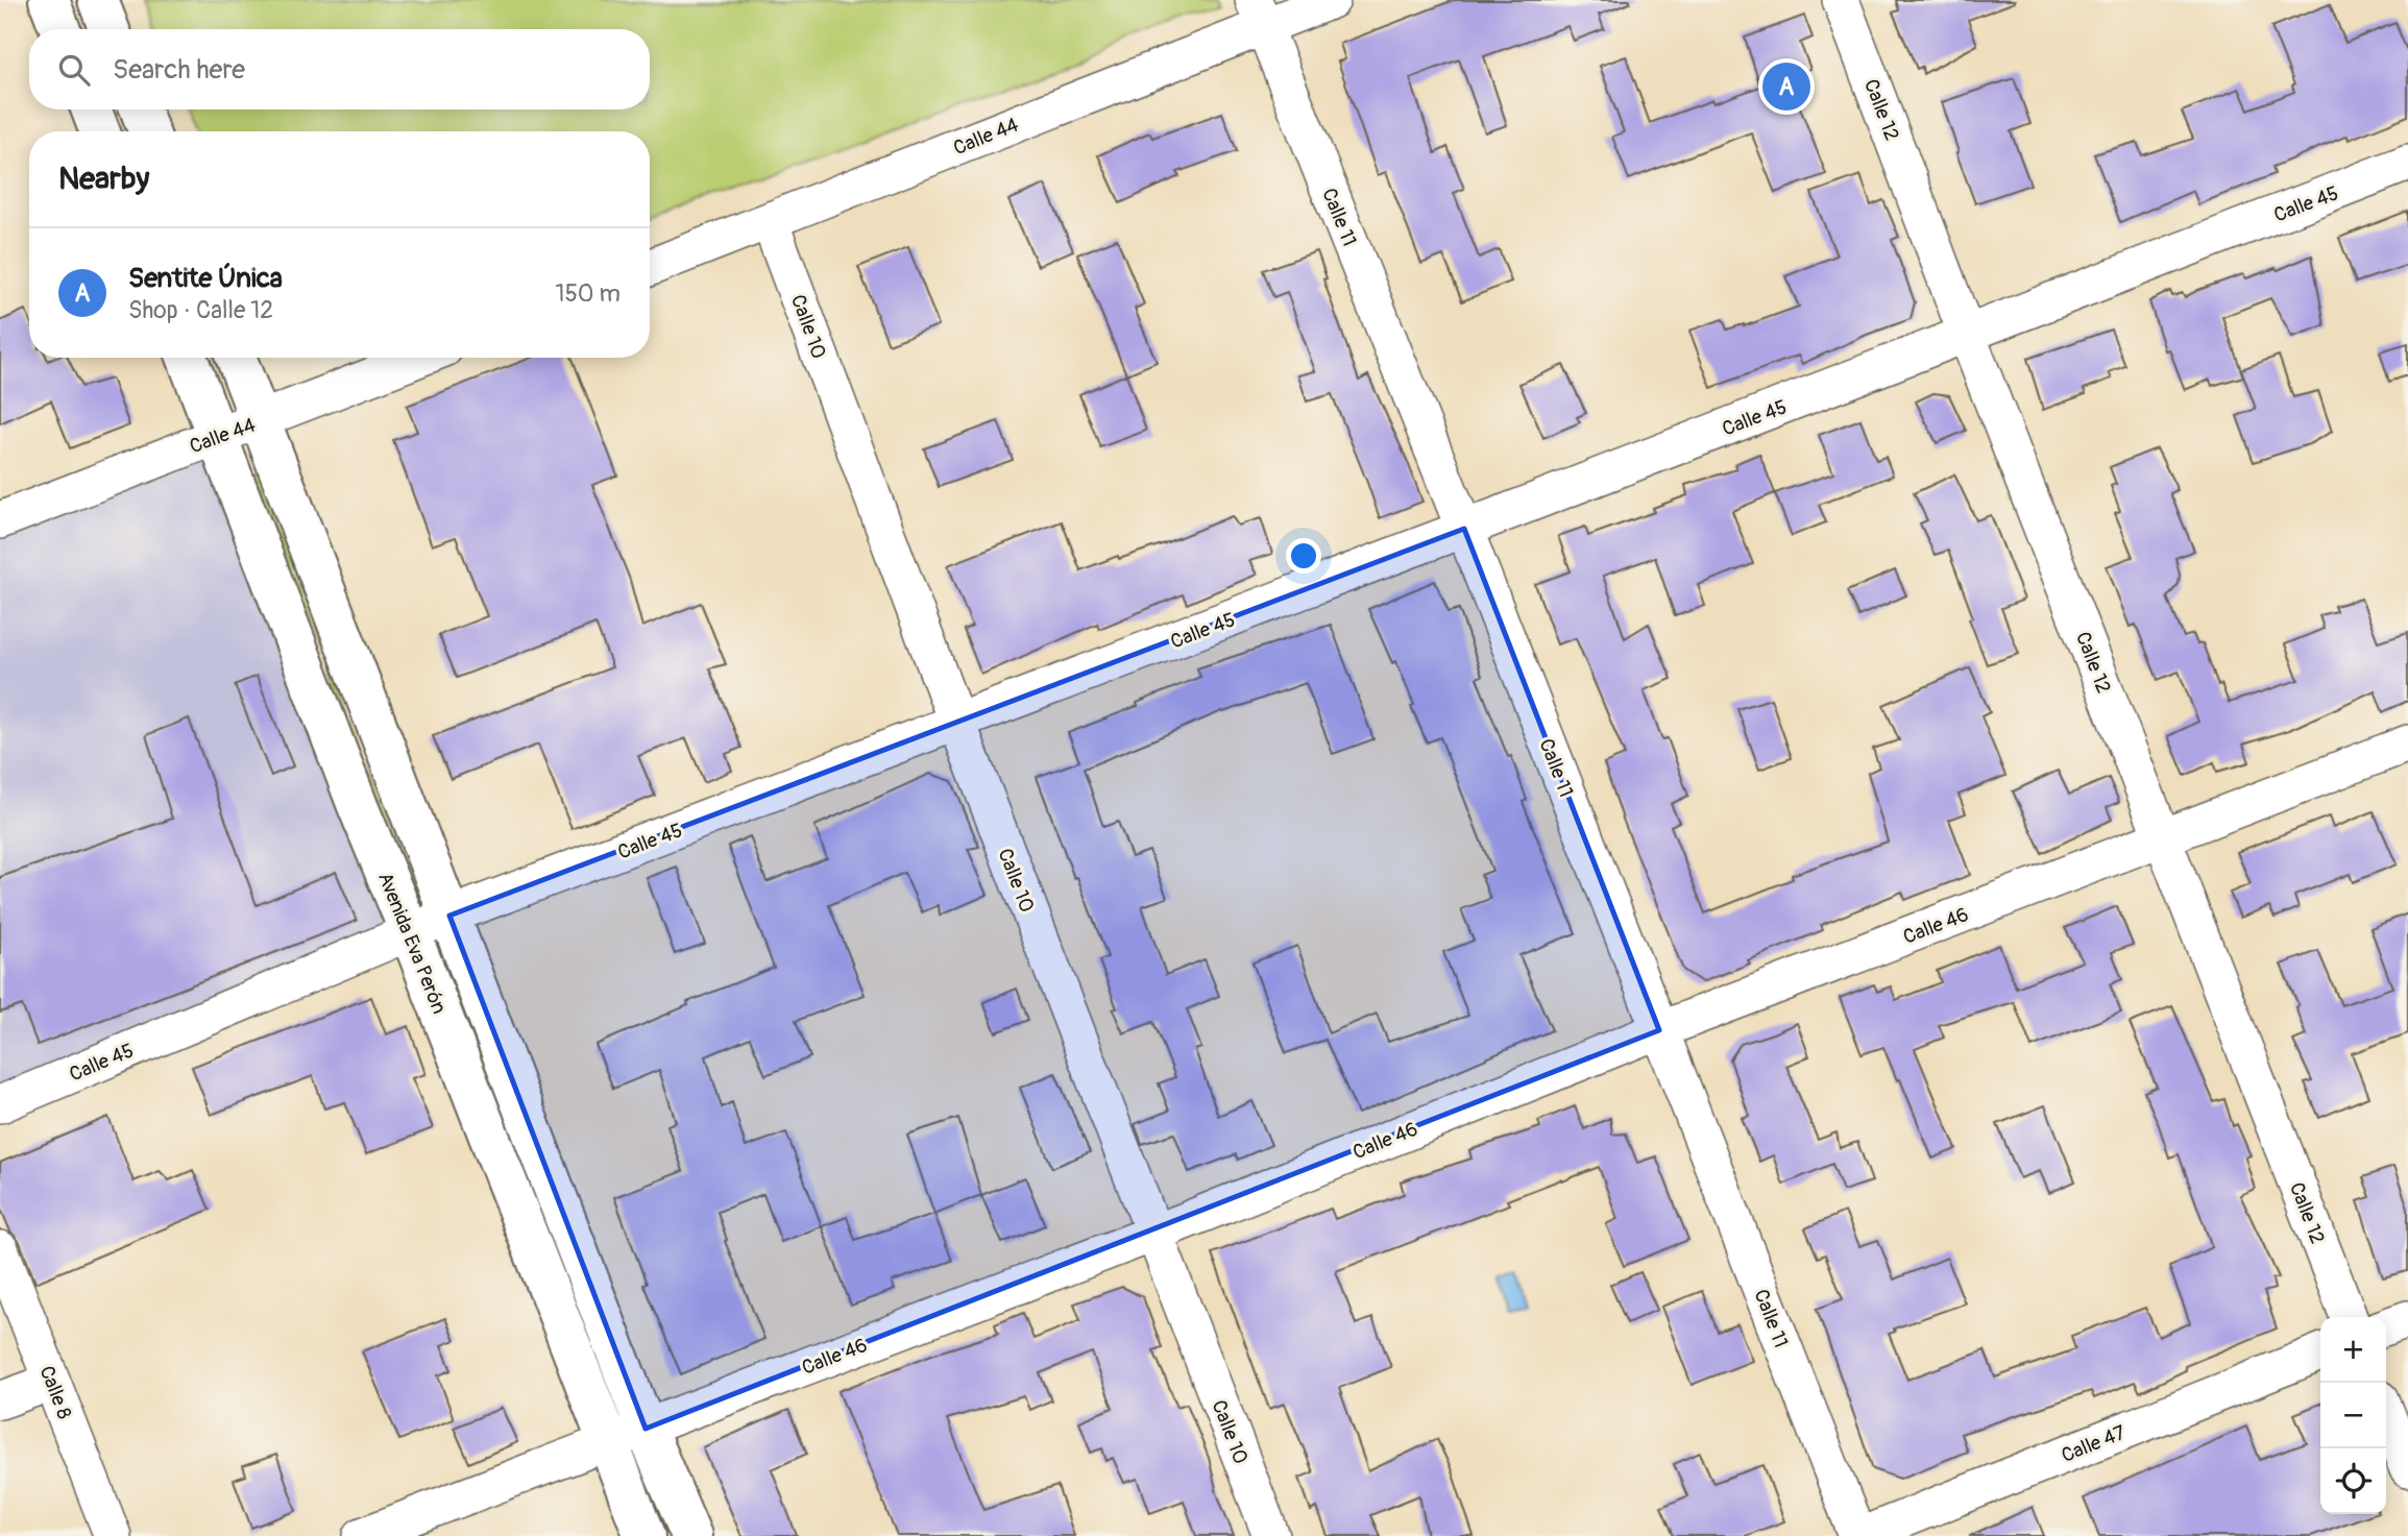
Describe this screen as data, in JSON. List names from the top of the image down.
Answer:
{
  "streets": {
    "main road": ["Avenida Eva Perón"],
    "street": [
      "Calle 12",
      "Calle 44",
      "Calle 45",
      "Calle 11",
      "Calle 10",
      "Calle 46",
      "Calle 8",
      "Calle 47"
    ]
  },
  "crossings": [
    ["Calle 12", "Calle 45"],
    ["Calle 12", "Calle 46"],
    ["Calle 44", "Calle 11"],
    ["Calle 44", "Calle 10"],
    ["Calle 44", "Avenida Eva Perón"],
    ["Calle 45", "Calle 11"],
    ["Calle 45", "Calle 10"],
    ["Calle 45", "Avenida Eva Perón"],
    ["Calle 11", "Calle 46"],
    ["Calle 11", "Calle 47"],
    ["Calle 10", "Calle 46"],
    ["Calle 46", "Avenida Eva Perón"]
  ],
  "page": {
    "search": "Search here",
    "pins": "A",
    "heading": "Nearby",
    "list": [
      {
        "mark": "A",
        "name": "Sentite Única",
        "note": "Shop · Calle 12",
        "value": "150 m"
      }
    ],
    "map_buttons": ["+", "−"]
  }
}
